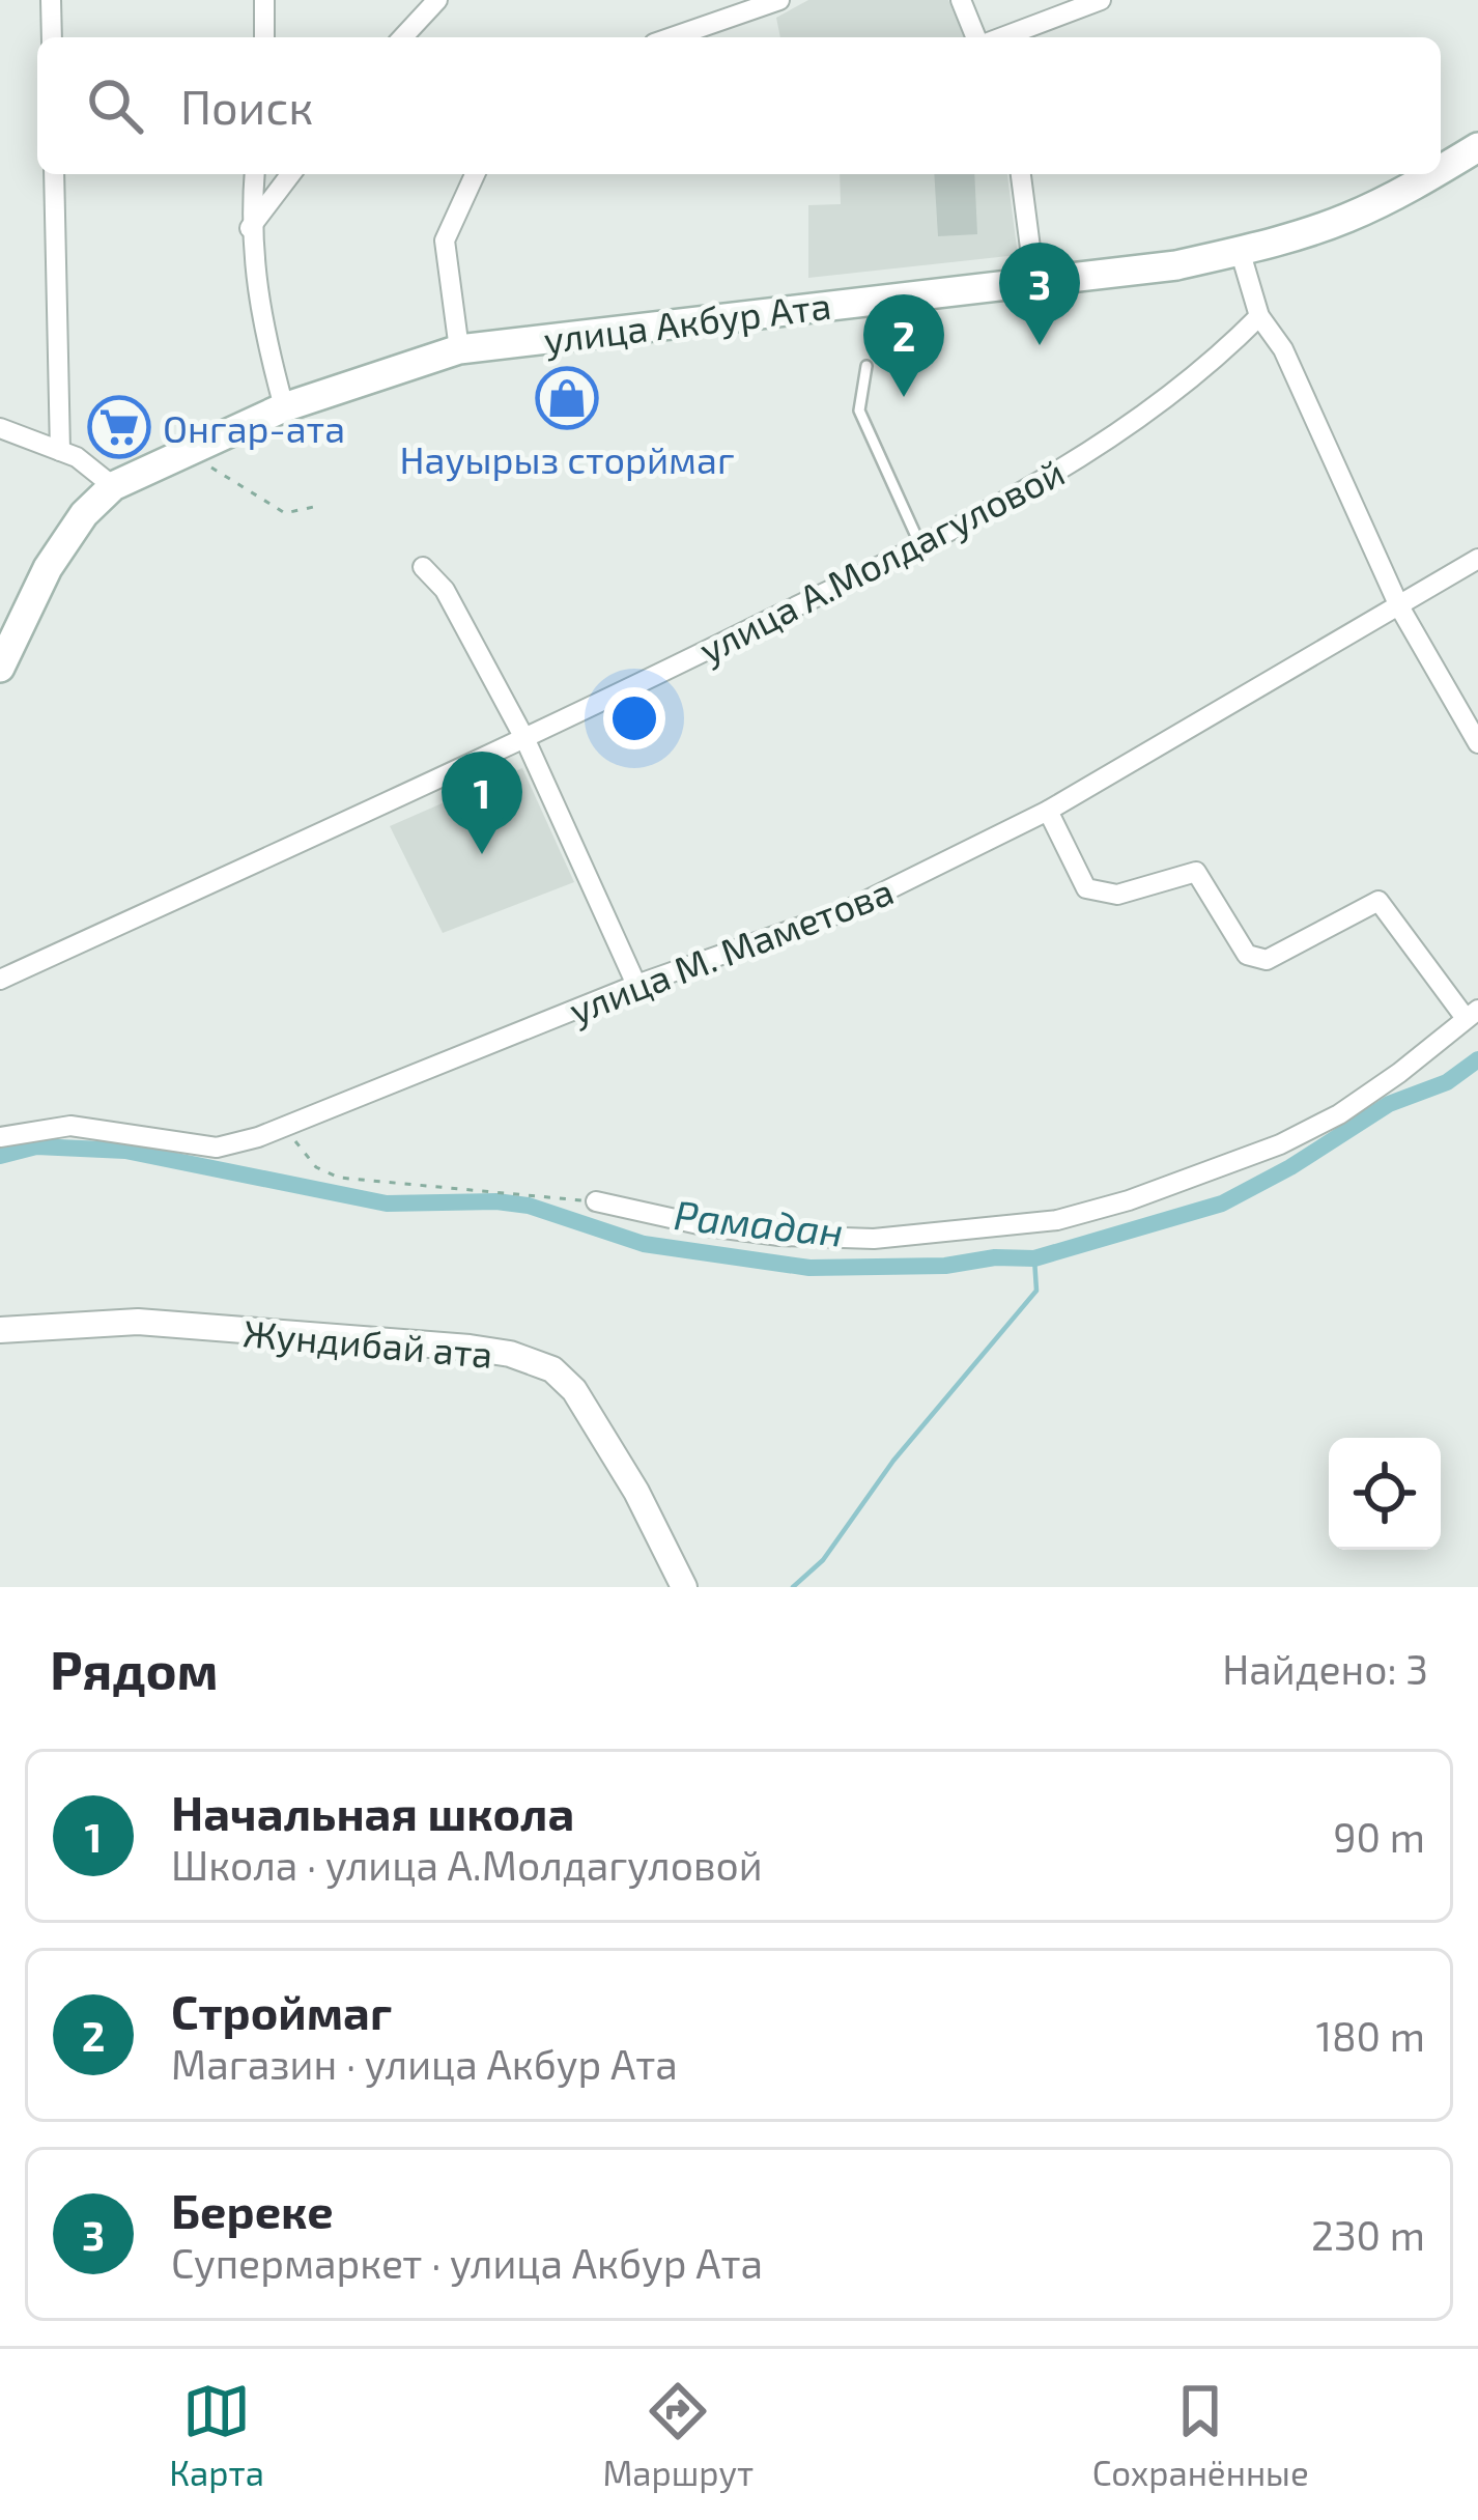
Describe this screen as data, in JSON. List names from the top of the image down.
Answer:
{
  "streets": {
    "main road": ["улица Акбур Ата"],
    "street": ["улица А.Молдагуловой", "улица М. Маметова", "Жундибай ата"]
  },
  "water": ["Рамадан"],
  "places": {
    "shop": ["Науырыз сторймаг"],
    "supermarket": ["Онгар-ата"]
  },
  "page": {
    "search": "Поиск",
    "pins": ["3", "2", "1"],
    "heading": ["Рядом", "Найдено: 3"],
    "list": [
      {
        "mark": "1",
        "name": "Начальная школа",
        "note": "Школа · улица А.Молдагуловой",
        "value": "90 m"
      },
      {
        "mark": "2",
        "name": "Строймаг",
        "note": "Магазин · улица Акбур Ата",
        "value": "180 m"
      },
      {
        "mark": "3",
        "name": "Береке",
        "note": "Супермаркет · улица Акбур Ата",
        "value": "230 m"
      }
    ],
    "nav": ["Карта", "Маршрут", "Сохранённые"]
  }
}
